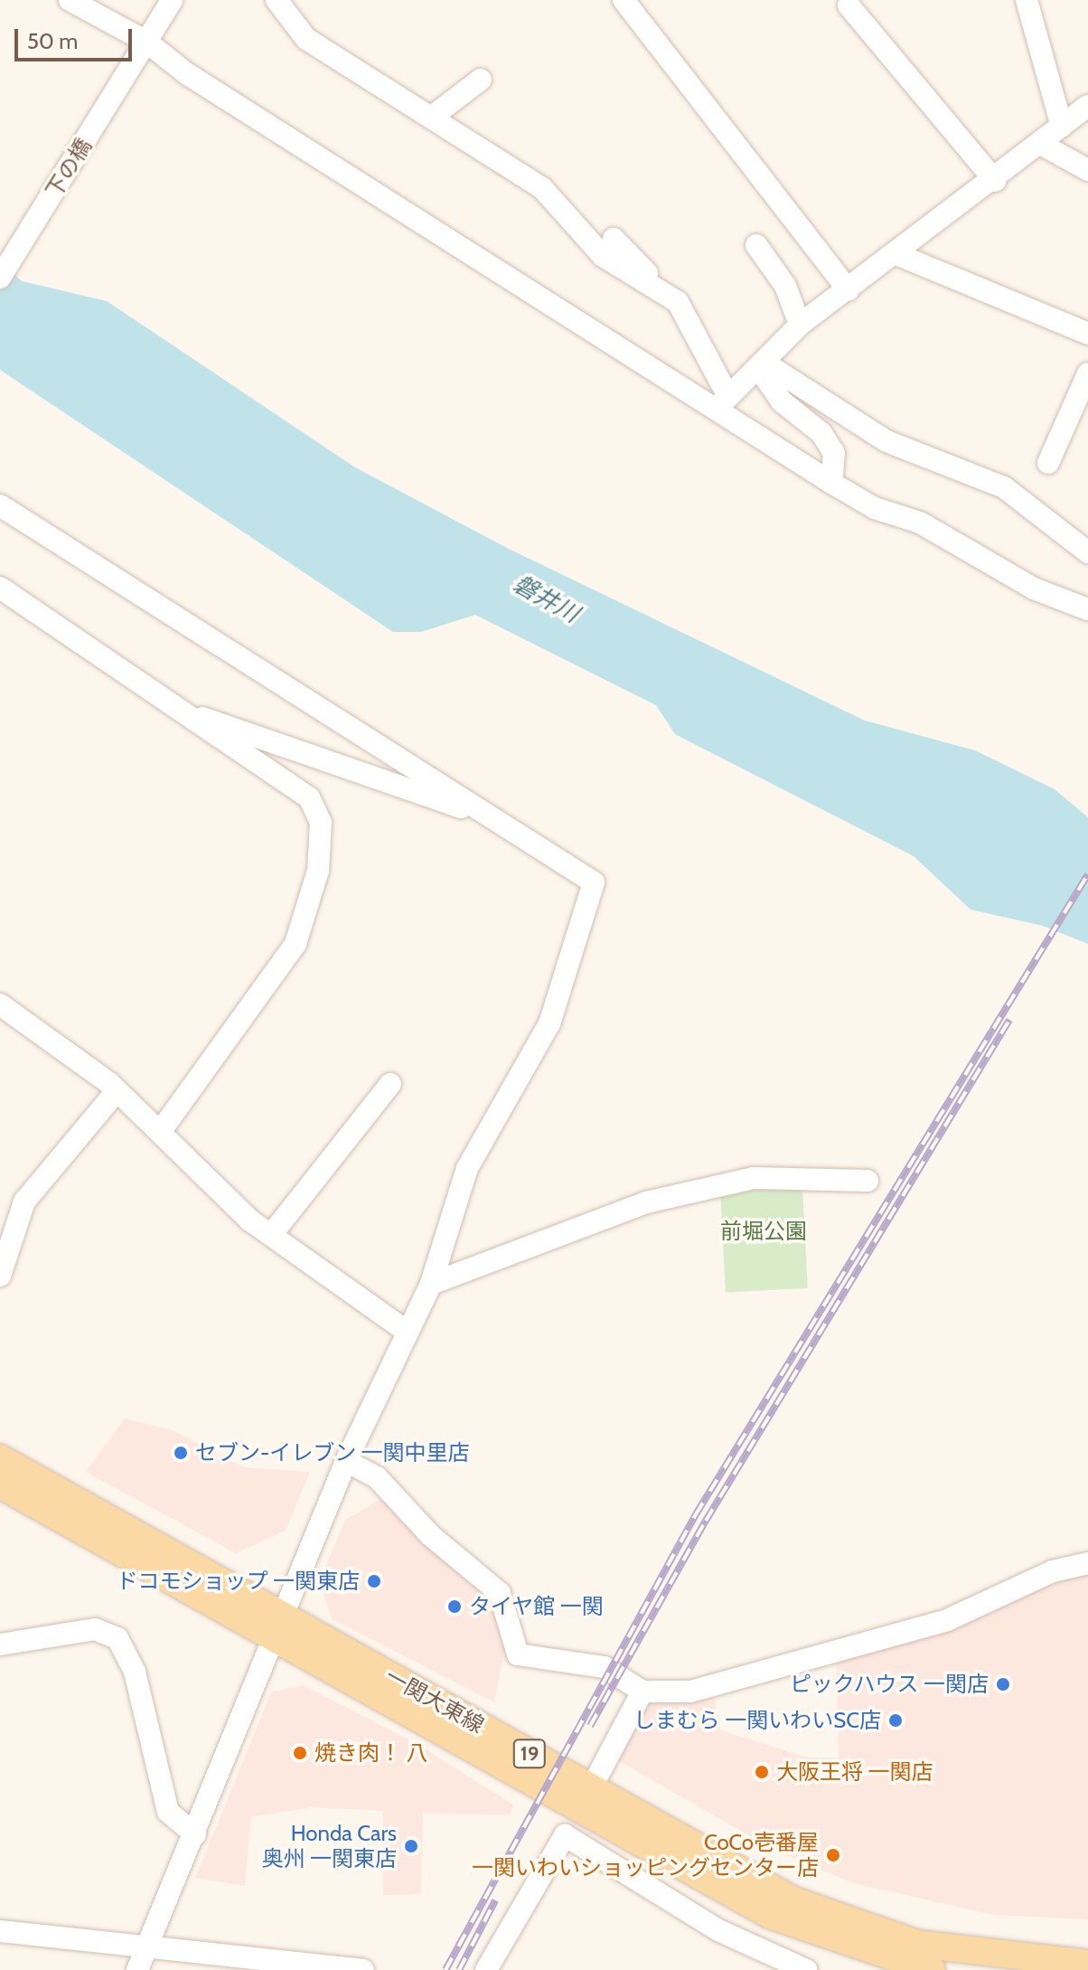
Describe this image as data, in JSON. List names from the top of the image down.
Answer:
{
  "streets": {
    "main road": ["一関大東線", "19"],
    "street": ["下の橋"]
  },
  "water": ["磐井川"],
  "parks": ["前堀公園"],
  "places": [
    "セブン-イレブン 一関中里店",
    "ドコモショップ 一関東店",
    "タイヤ館 一関",
    "ピックハウス 一関店",
    "しまむら 一関いわいSC店",
    "焼き肉！ 八",
    "大阪王将 一関店",
    "Honda Cars 奥州 一関東店",
    "CoCo壱番屋 一関いわいショッピングセンター店"
  ],
  "scale_bar": "50 m"
}
